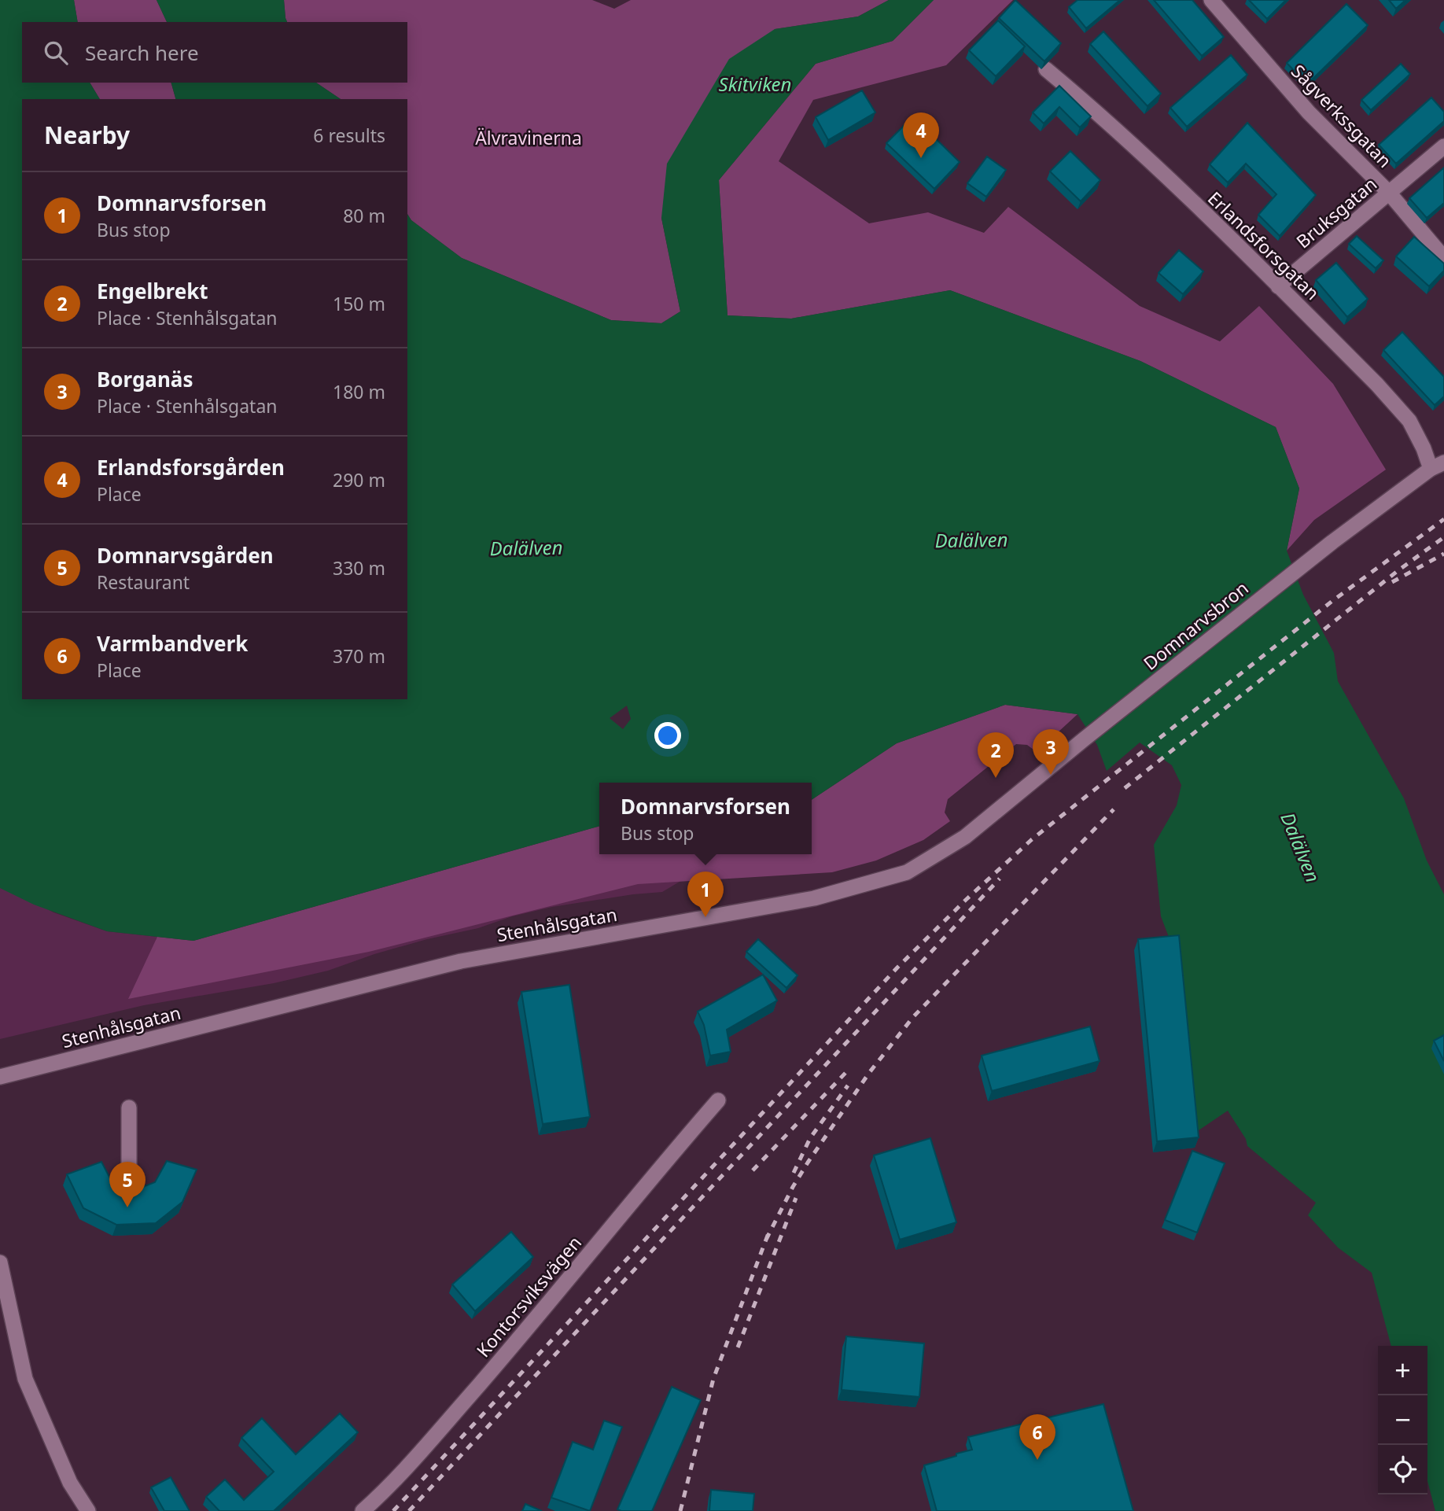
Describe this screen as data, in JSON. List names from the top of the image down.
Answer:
{
  "streets": {
    "street": [
      "Sågverkssgatan",
      "Bruksgatan",
      "Erlandsforsgatan",
      "Domnarvsbron",
      "Stenhålsgatan",
      "Kontorsviksvägen"
    ]
  },
  "crossings": [
    ["Sågverkssgatan", "Bruksgatan"],
    ["Bruksgatan", "Erlandsforsgatan"],
    ["Erlandsforsgatan", "Domnarvsbron"],
    ["Domnarvsbron", "Stenhålsgatan"]
  ],
  "water": ["Skitviken", "Dalälven"],
  "parks": ["Älvravinerna"],
  "page": {
    "search": "Search here",
    "heading": ["Nearby", "6 results"],
    "pins": [
      "4",
      "3",
      "2",
      "1",
      "5",
      "6"
    ],
    "list": [
      {
        "mark": "1",
        "name": "Domnarvsforsen",
        "note": "Bus stop",
        "value": "80 m"
      },
      {
        "mark": "2",
        "name": "Engelbrekt",
        "note": "Place · Stenhålsgatan",
        "value": "150 m"
      },
      {
        "mark": "3",
        "name": "Borganäs",
        "note": "Place · Stenhålsgatan",
        "value": "180 m"
      },
      {
        "mark": "4",
        "name": "Erlandsforsgården",
        "note": "Place",
        "value": "290 m"
      },
      {
        "mark": "5",
        "name": "Domnarvsgården",
        "note": "Restaurant",
        "value": "330 m"
      },
      {
        "mark": "6",
        "name": "Varmbandverk",
        "note": "Place",
        "value": "370 m"
      }
    ],
    "popup": ["Domnarvsforsen", "Bus stop"],
    "map_buttons": ["+", "−"]
  }
}
